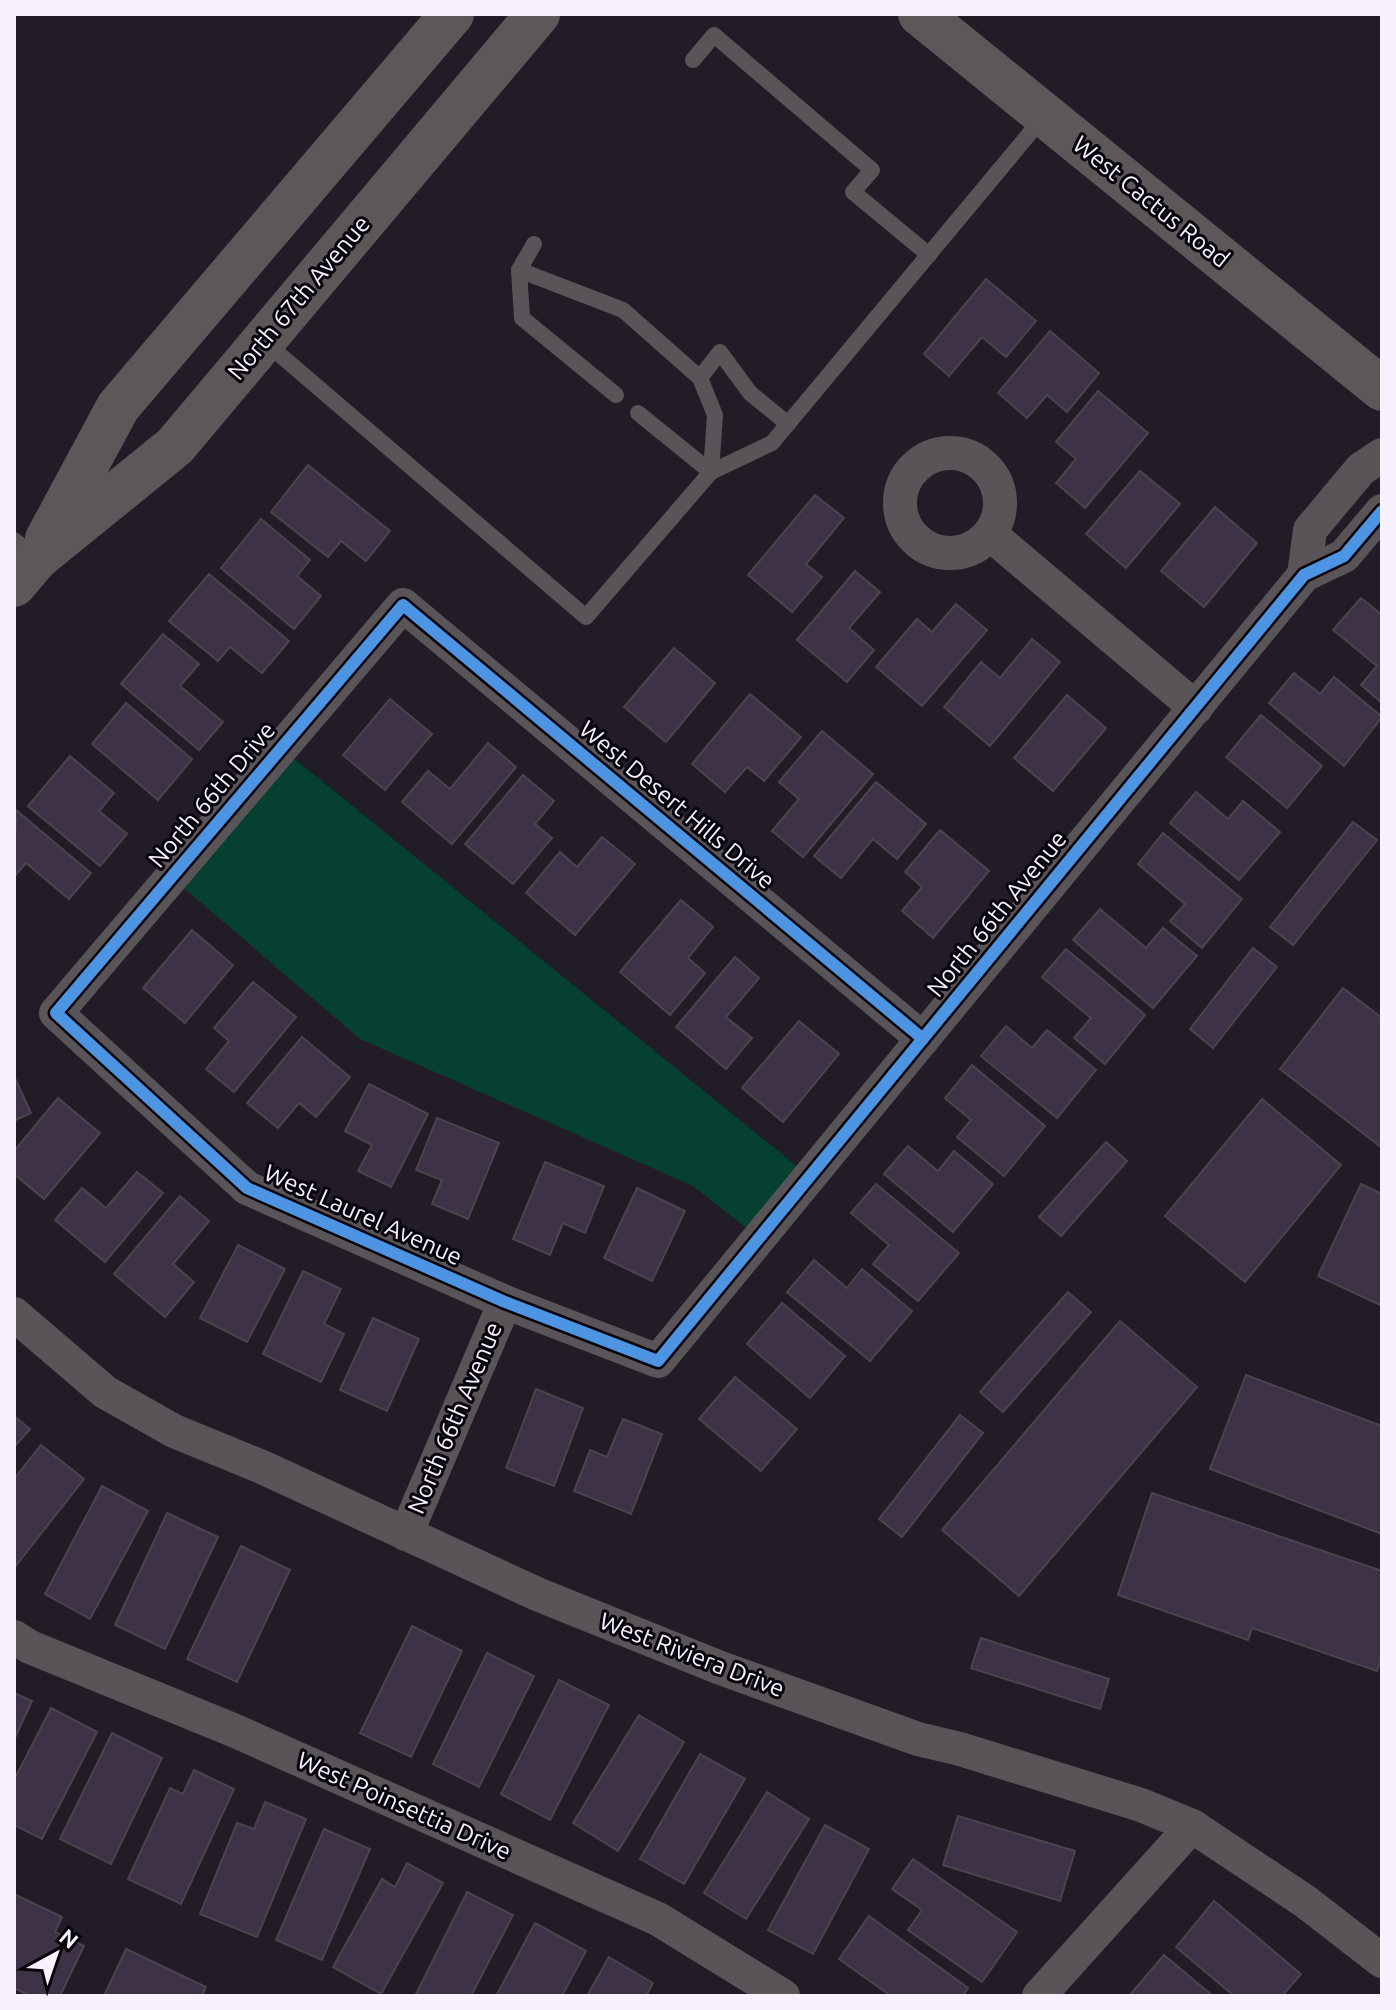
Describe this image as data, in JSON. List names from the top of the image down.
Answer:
{
  "streets": {
    "main road": ["West Cactus Road", "North 67th Avenue"],
    "street": [
      "North 66th Drive",
      "West Desert Hills Drive",
      "North 66th Avenue",
      "West Laurel Avenue",
      "West Riviera Drive",
      "West Poinsettia Drive"
    ]
  },
  "crossings": [
    ["North 66th Drive", "West Desert Hills Drive"],
    ["North 66th Drive", "West Laurel Avenue"],
    ["West Desert Hills Drive", "North 66th Avenue"],
    ["North 66th Avenue", "West Laurel Avenue"],
    ["North 66th Avenue", "West Riviera Drive"]
  ],
  "north": "top right"
}
